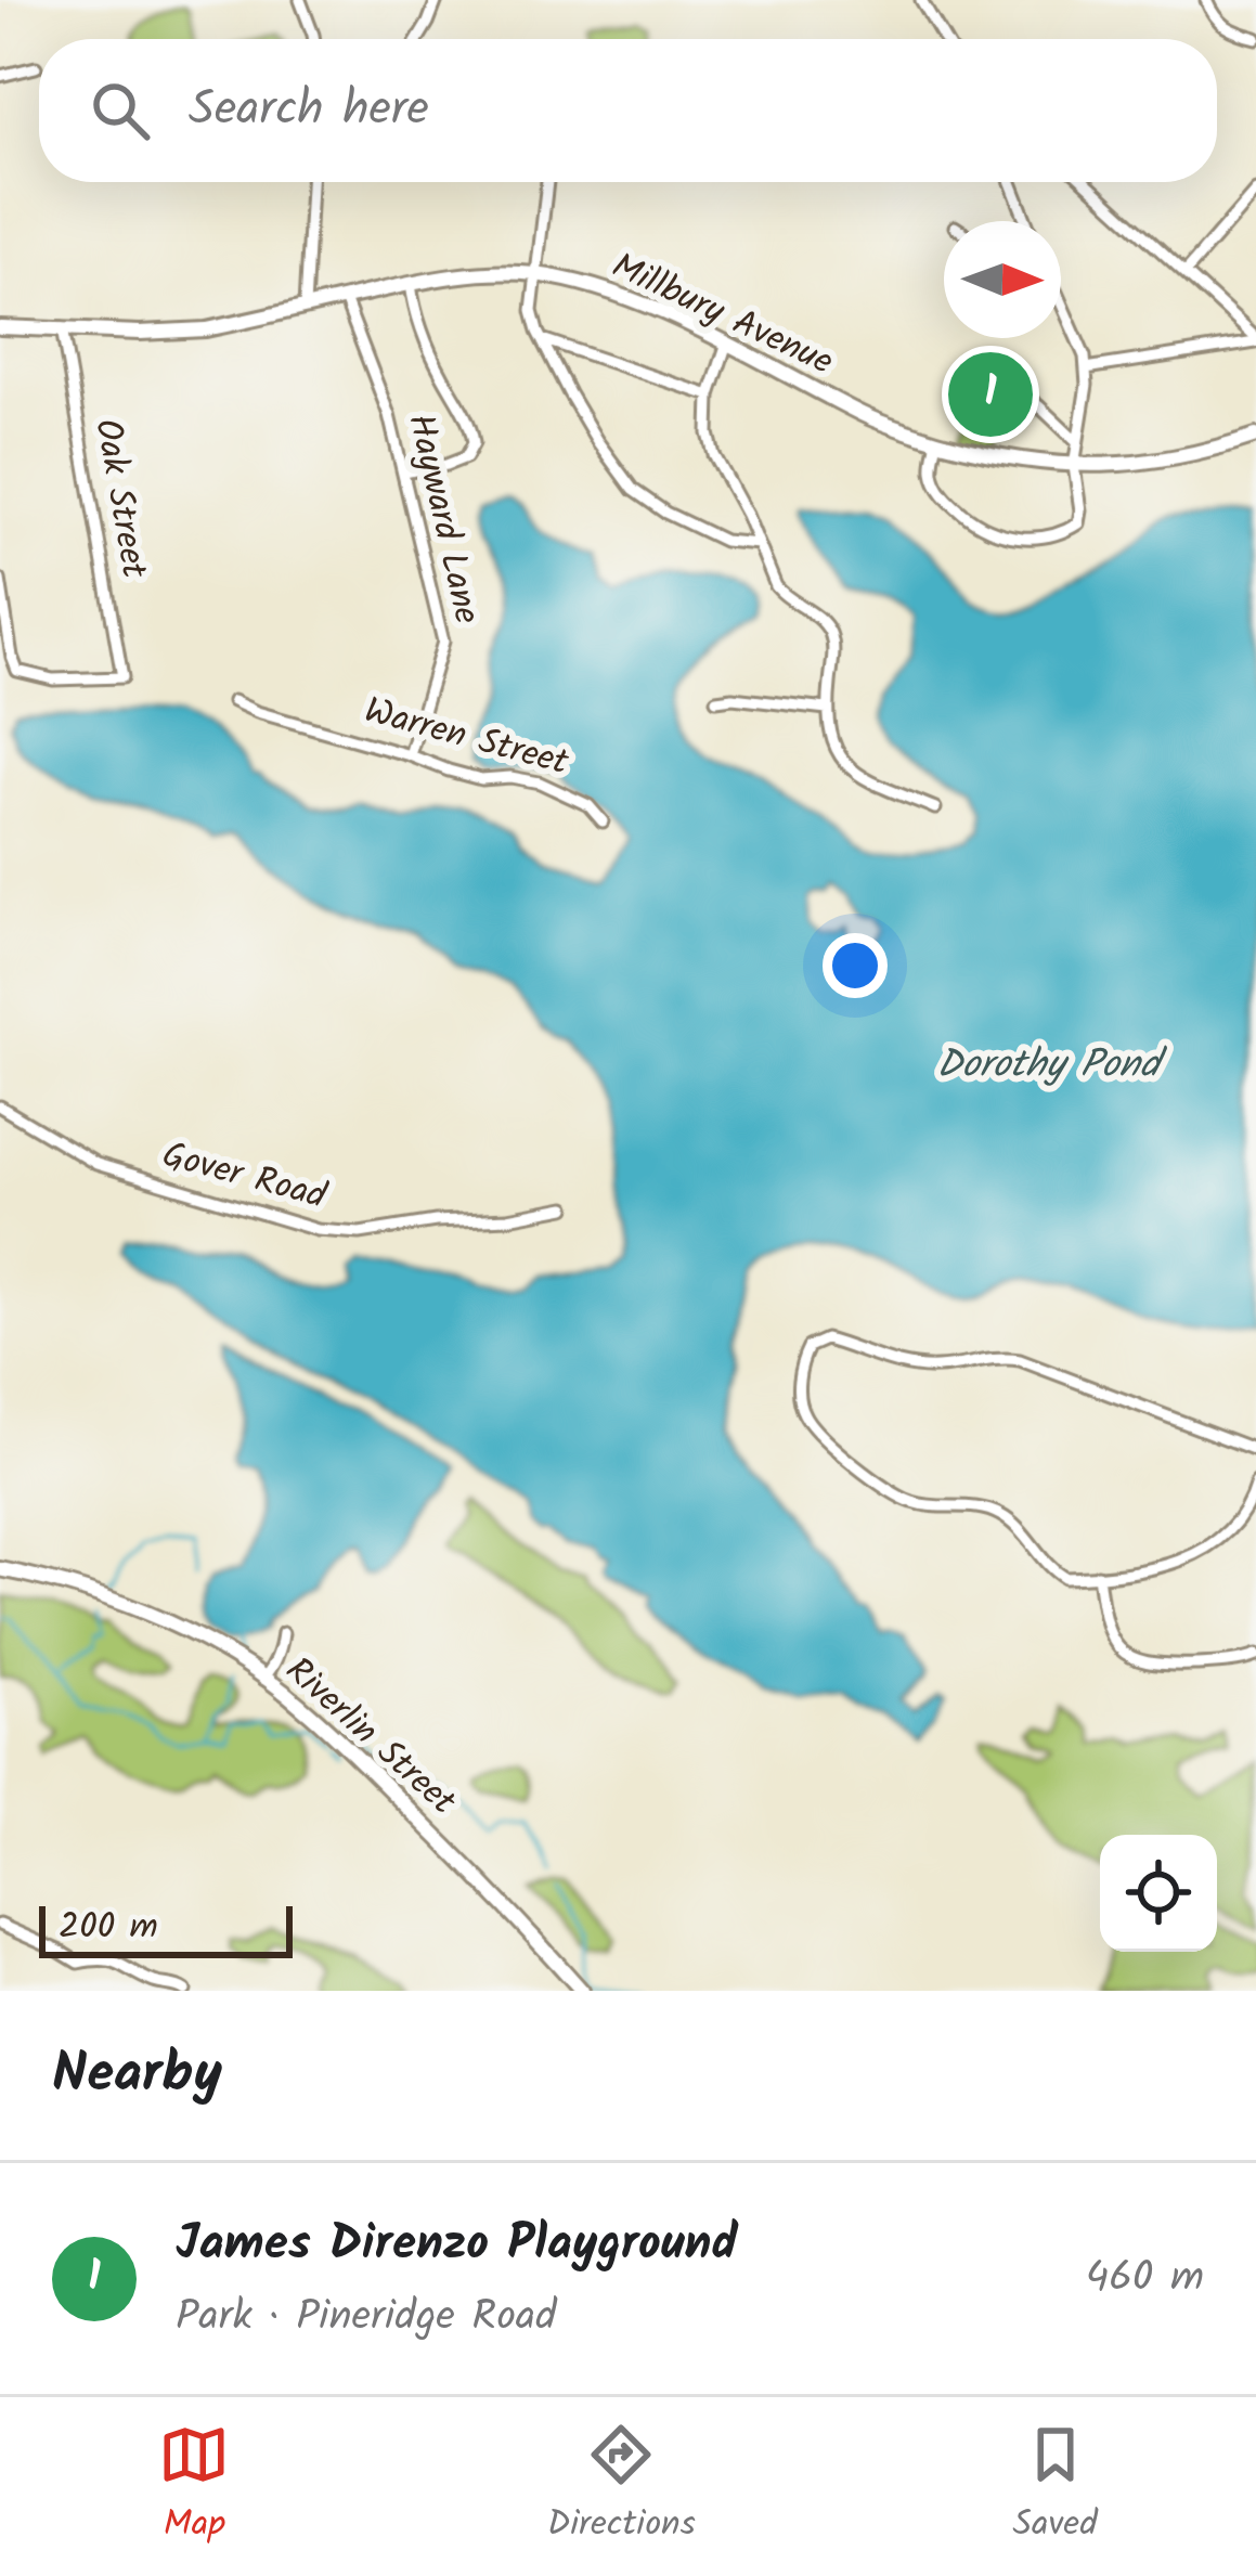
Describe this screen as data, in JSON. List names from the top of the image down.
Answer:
{
  "streets": {
    "main road": ["Millbury Avenue", "Riverlin Street"],
    "street": [
      "Oak Street",
      "Hayward Lane",
      "Warren Street",
      "Gover Road"
    ]
  },
  "crossings": [
    ["Millbury Avenue", "Oak Street"],
    ["Millbury Avenue", "Hayward Lane"],
    ["Hayward Lane", "Warren Street"]
  ],
  "water": ["Dorothy Pond"],
  "scale_bar": "200 m",
  "north": "right",
  "page": {
    "search": "Search here",
    "pins": "1",
    "scale": "200 m",
    "heading": "Nearby",
    "list": [
      {
        "mark": "1",
        "name": "James Direnzo Playground",
        "note": "Park · Pineridge Road",
        "value": "460 m"
      }
    ],
    "nav": ["Map", "Directions", "Saved"]
  }
}
